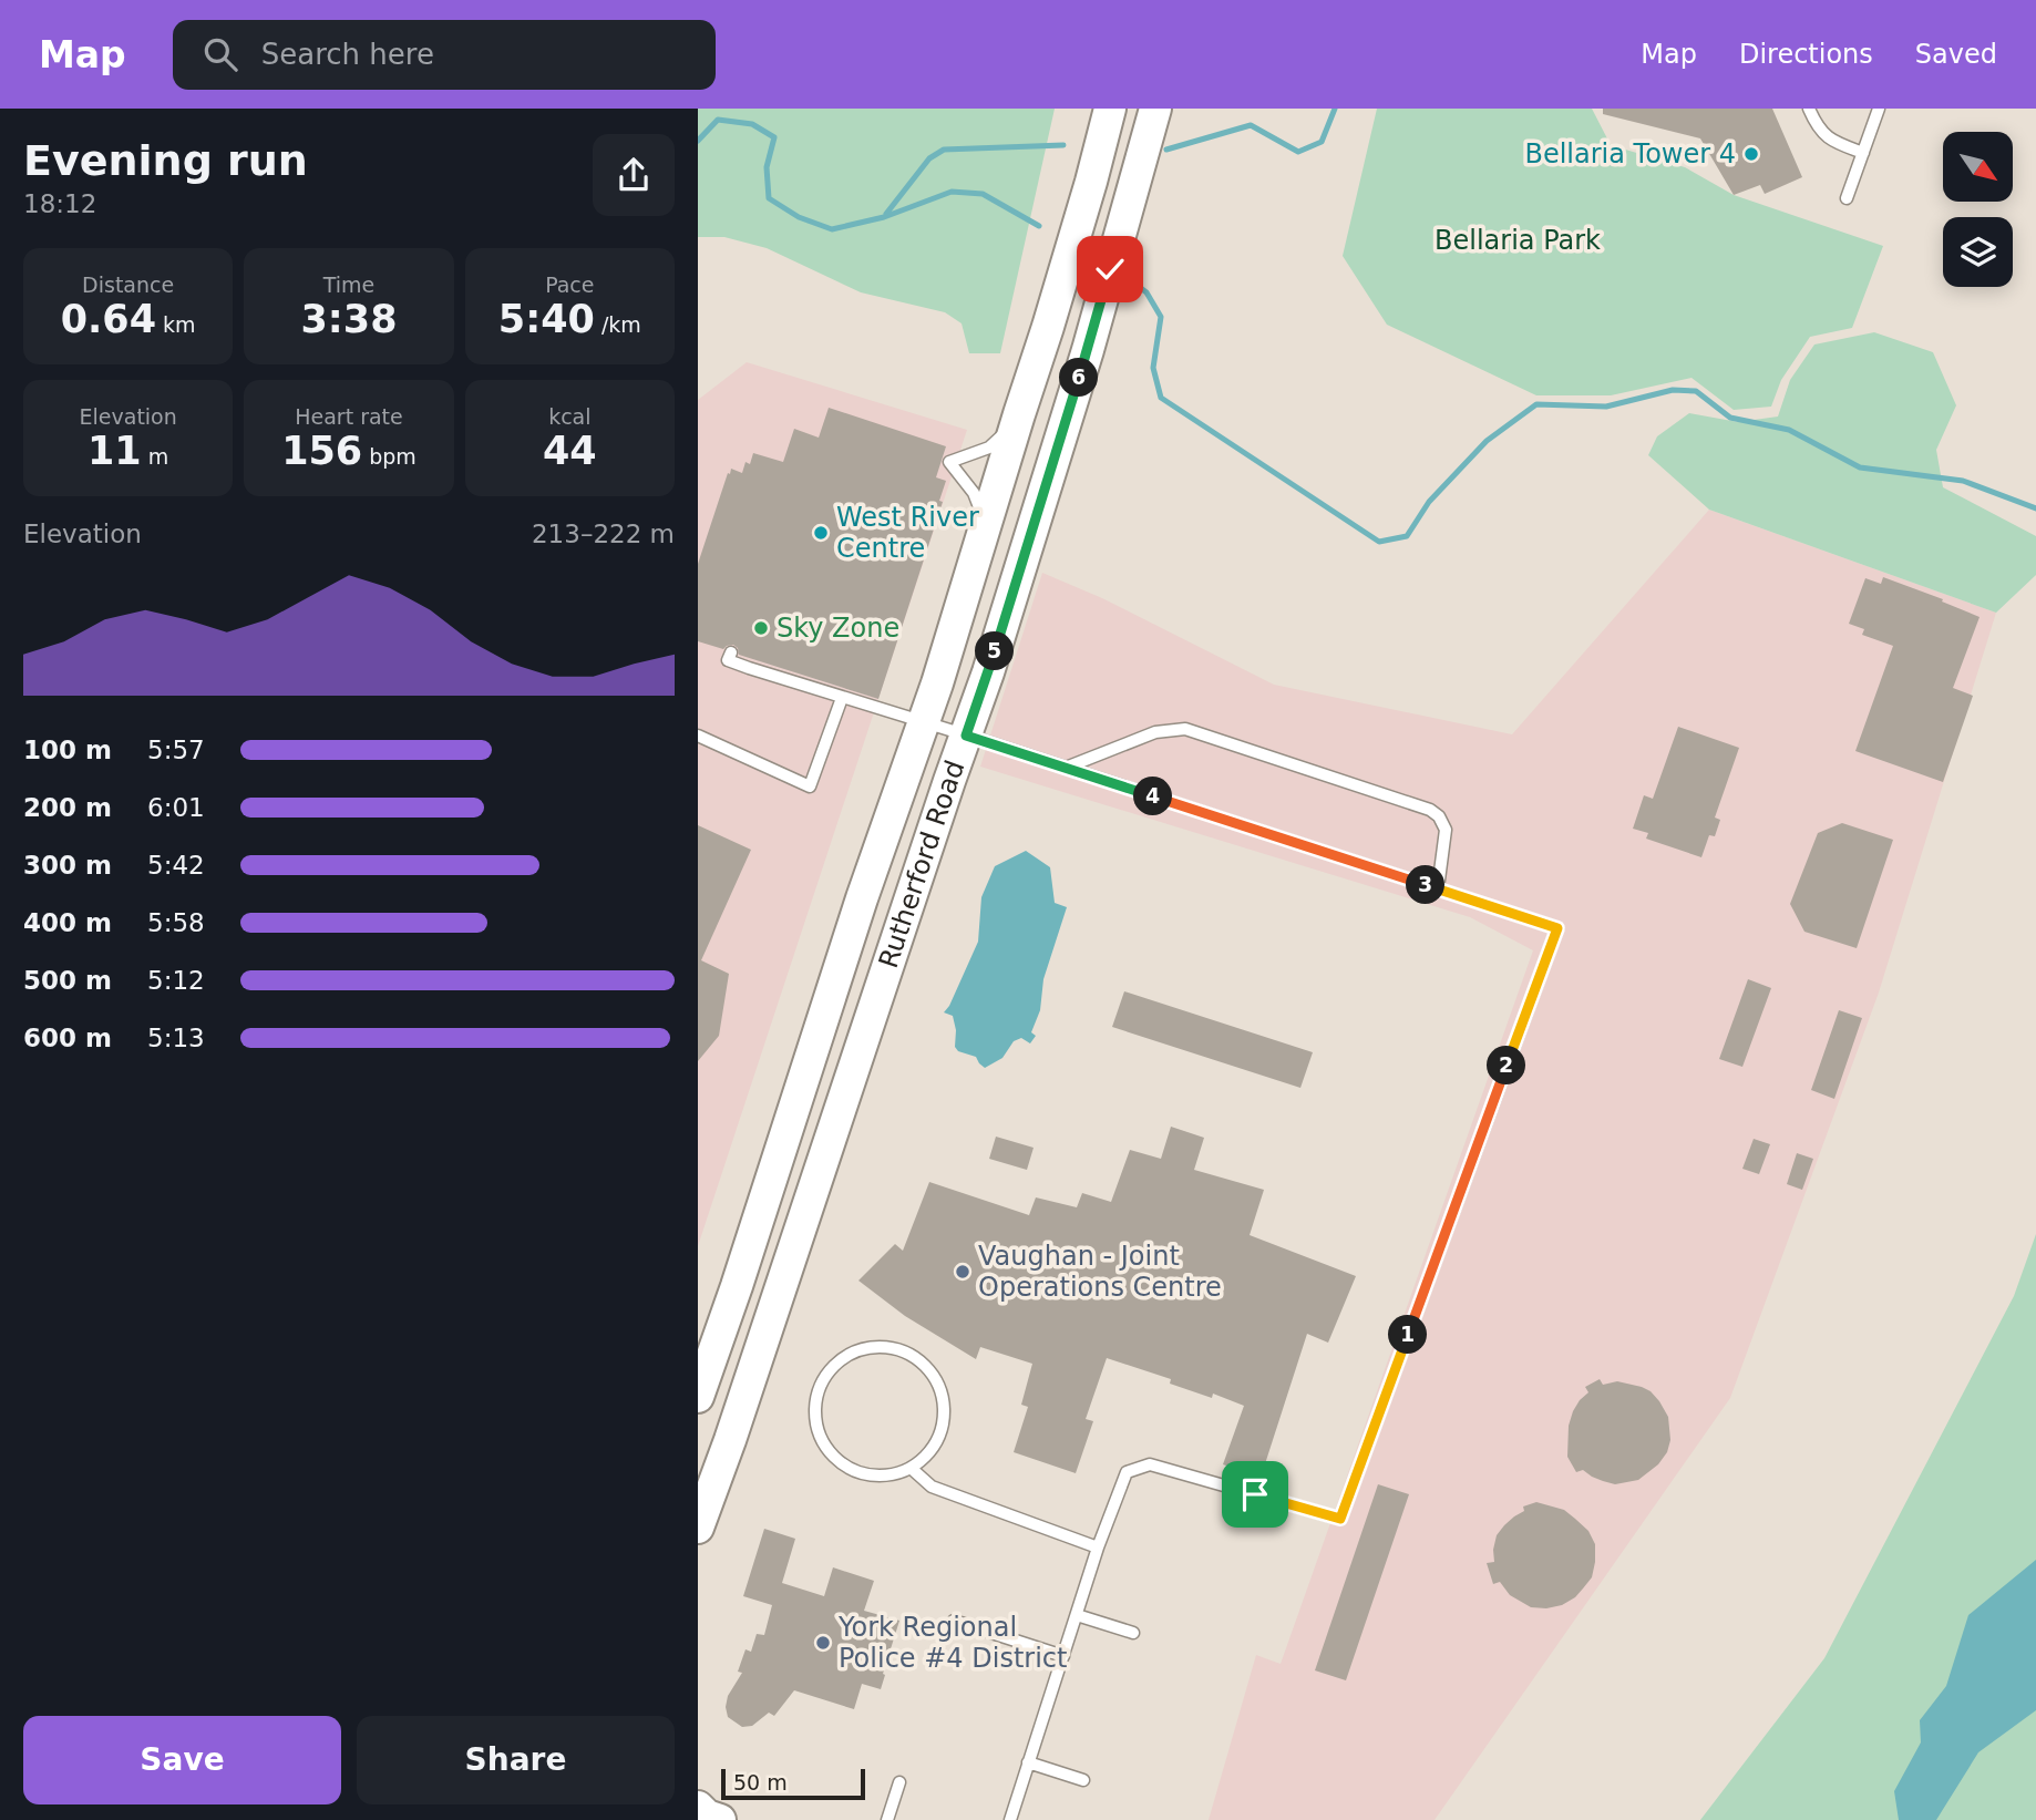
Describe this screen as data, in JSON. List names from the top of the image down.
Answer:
{
  "streets": {
    "main road": ["Rutherford Road"]
  },
  "parks": ["Bellaria Park"],
  "places": [
    "Bellaria Tower 4",
    "West River Centre",
    "Sky Zone",
    "Vaughan - Joint Operations Centre",
    "York Regional Police #4 District"
  ],
  "scale_bar": "50 m",
  "north": "bottom right",
  "page": {
    "header": "Map",
    "search": "Search here",
    "nav": ["Map", "Directions", "Saved"],
    "heading": ["Evening run", "18:12"],
    "stats": [
      ["Distance", "0.64 km"],
      ["Time", "3:38"],
      ["Pace", "5:40 /km"],
      ["Elevation", "11 m"],
      ["Heart rate", "156 bpm"],
      ["kcal", "44"]
    ],
    "pins": [
      "6",
      "5",
      "4",
      "3",
      "2",
      "1"
    ],
    "chart": ["Elevation", "213–222 m"],
    "list": [
      {
        "name": "100 m",
        "note": "5:57"
      },
      {
        "name": "200 m",
        "note": "6:01"
      },
      {
        "name": "300 m",
        "note": "5:42"
      },
      {
        "name": "400 m",
        "note": "5:58"
      },
      {
        "name": "500 m",
        "note": "5:12"
      },
      {
        "name": "600 m",
        "note": "5:13"
      }
    ],
    "buttons": ["Save", "Share"],
    "scale": "50 m"
  }
}
